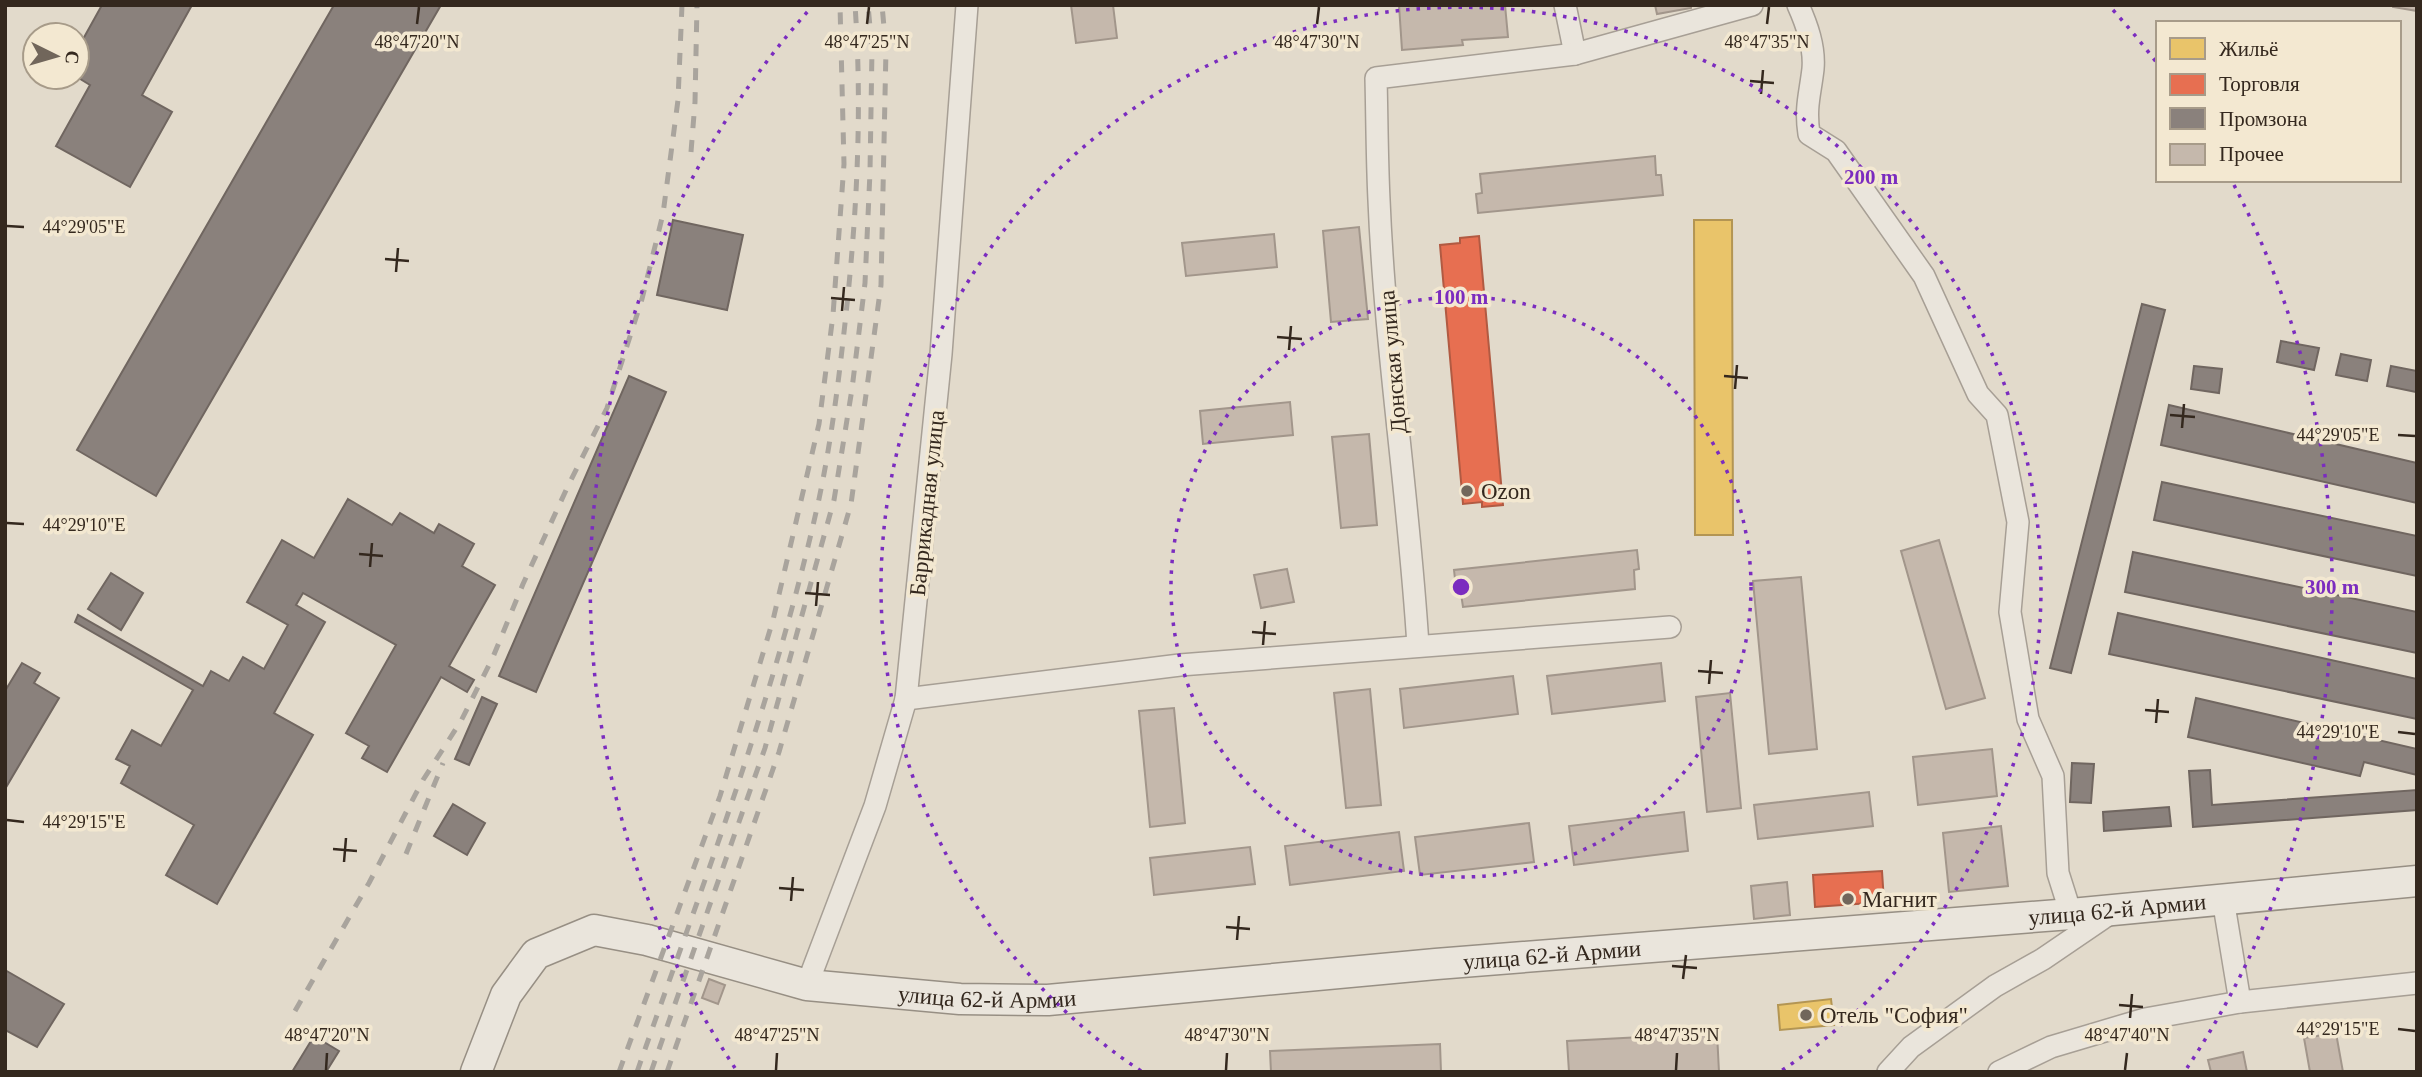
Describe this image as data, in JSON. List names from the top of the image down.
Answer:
{
  "streets": {
    "street": ["Донская улица", "Баррикадная улица", "улица 62-й Армии"]
  },
  "crossings": [
    ["Баррикадная улица", "улица 62-й Армии"]
  ],
  "places": ["Ozon", "Магнит", "Отель \"София\""],
  "legend": [
    "Жильё",
    "Торговля",
    "Промзона",
    "Прочее"
  ],
  "north": "right",
  "coordinates": [
    "48°47'20\"N",
    "48°47'25\"N",
    "48°47'30\"N",
    "48°47'35\"N",
    "44°29'05\"E",
    "44°29'10\"E",
    "44°29'15\"E",
    "48°47'40\"N"
  ],
  "rings": ["200 m", "100 m", "300 m"]
}
